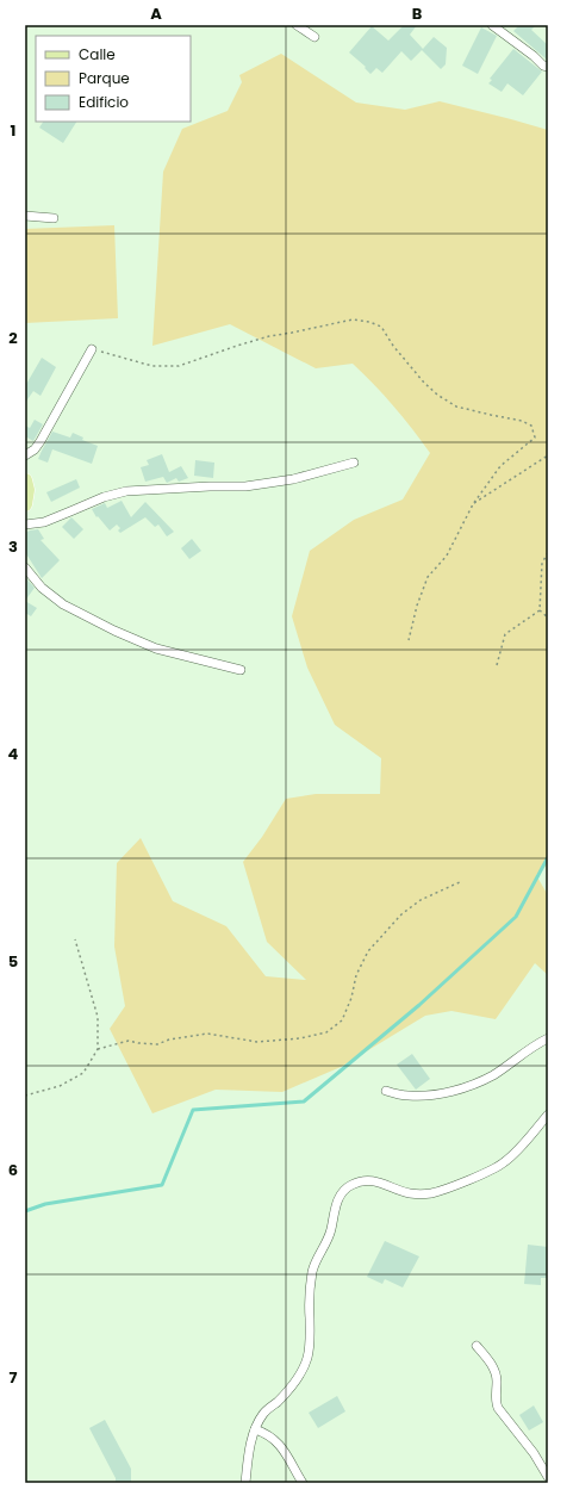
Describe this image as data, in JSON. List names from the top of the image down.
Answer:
{
  "legend": ["Calle", "Parque", "Edificio"],
  "grid": {
    "columns": ["A", "B"],
    "rows": [
      "1",
      "2",
      "3",
      "4",
      "5",
      "6",
      "7"
    ]
  }
}
